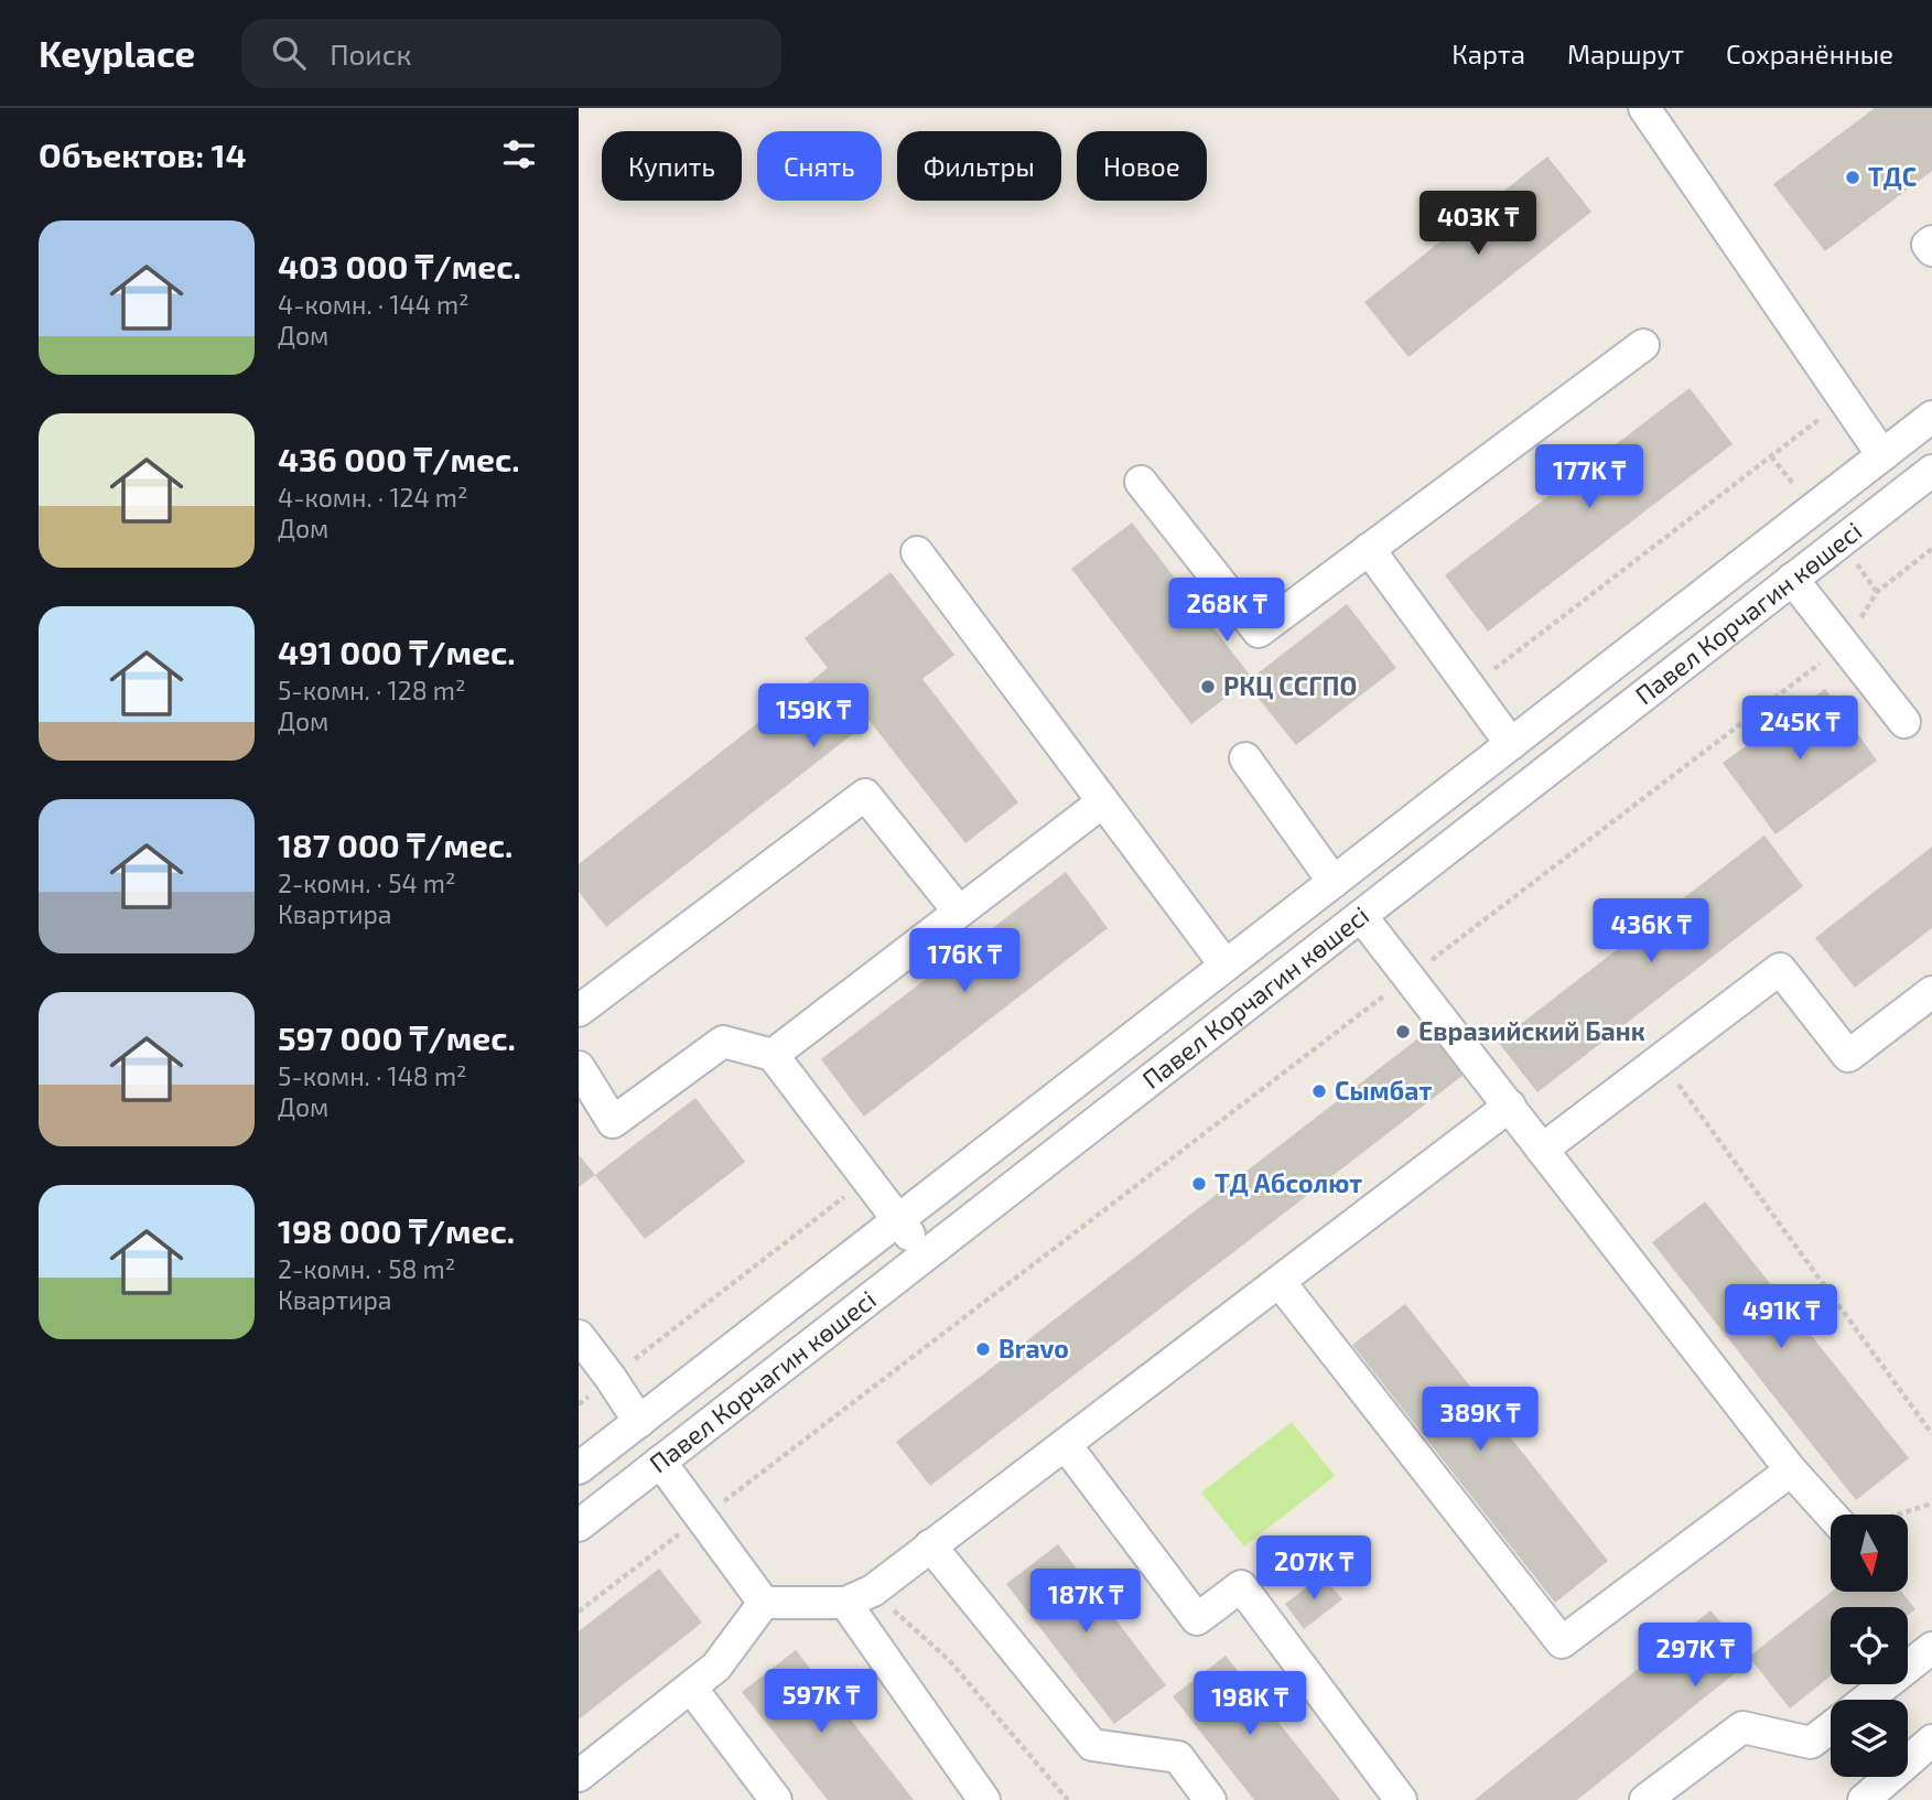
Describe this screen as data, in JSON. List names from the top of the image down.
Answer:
{
  "streets": {
    "street": ["Павел Корчагин көшесі"]
  },
  "places": [
    "ТДС",
    "РКЦ ССГПО",
    "Евразийский Банк",
    "Сымбат",
    "ТД Абсолют",
    "Bravo"
  ],
  "north": "bottom",
  "page": {
    "header": "Keyplace",
    "search": "Поиск",
    "nav": ["Карта", "Маршрут", "Сохранённые"],
    "heading": "Объектов: 14",
    "chip": [
      "Купить",
      "Снять",
      "Фильтры",
      "Новое"
    ],
    "price": [
      "403K ₸",
      "177K ₸",
      "268K ₸",
      "159K ₸",
      "245K ₸",
      "436K ₸",
      "176K ₸",
      "491K ₸",
      "389K ₸",
      "207K ₸",
      "187K ₸",
      "297K ₸",
      "597K ₸",
      "198K ₸"
    ],
    "list": [
      {
        "name": "403 000 ₸/мес.",
        "note": "4-комн. · 144 m² · Дом"
      },
      {
        "name": "436 000 ₸/мес.",
        "note": "4-комн. · 124 m² · Дом"
      },
      {
        "name": "491 000 ₸/мес.",
        "note": "5-комн. · 128 m² · Дом"
      },
      {
        "name": "187 000 ₸/мес.",
        "note": "2-комн. · 54 m² · Квартира"
      },
      {
        "name": "597 000 ₸/мес.",
        "note": "5-комн. · 148 m² · Дом"
      },
      {
        "name": "198 000 ₸/мес.",
        "note": "2-комн. · 58 m² · Квартира"
      }
    ]
  }
}
